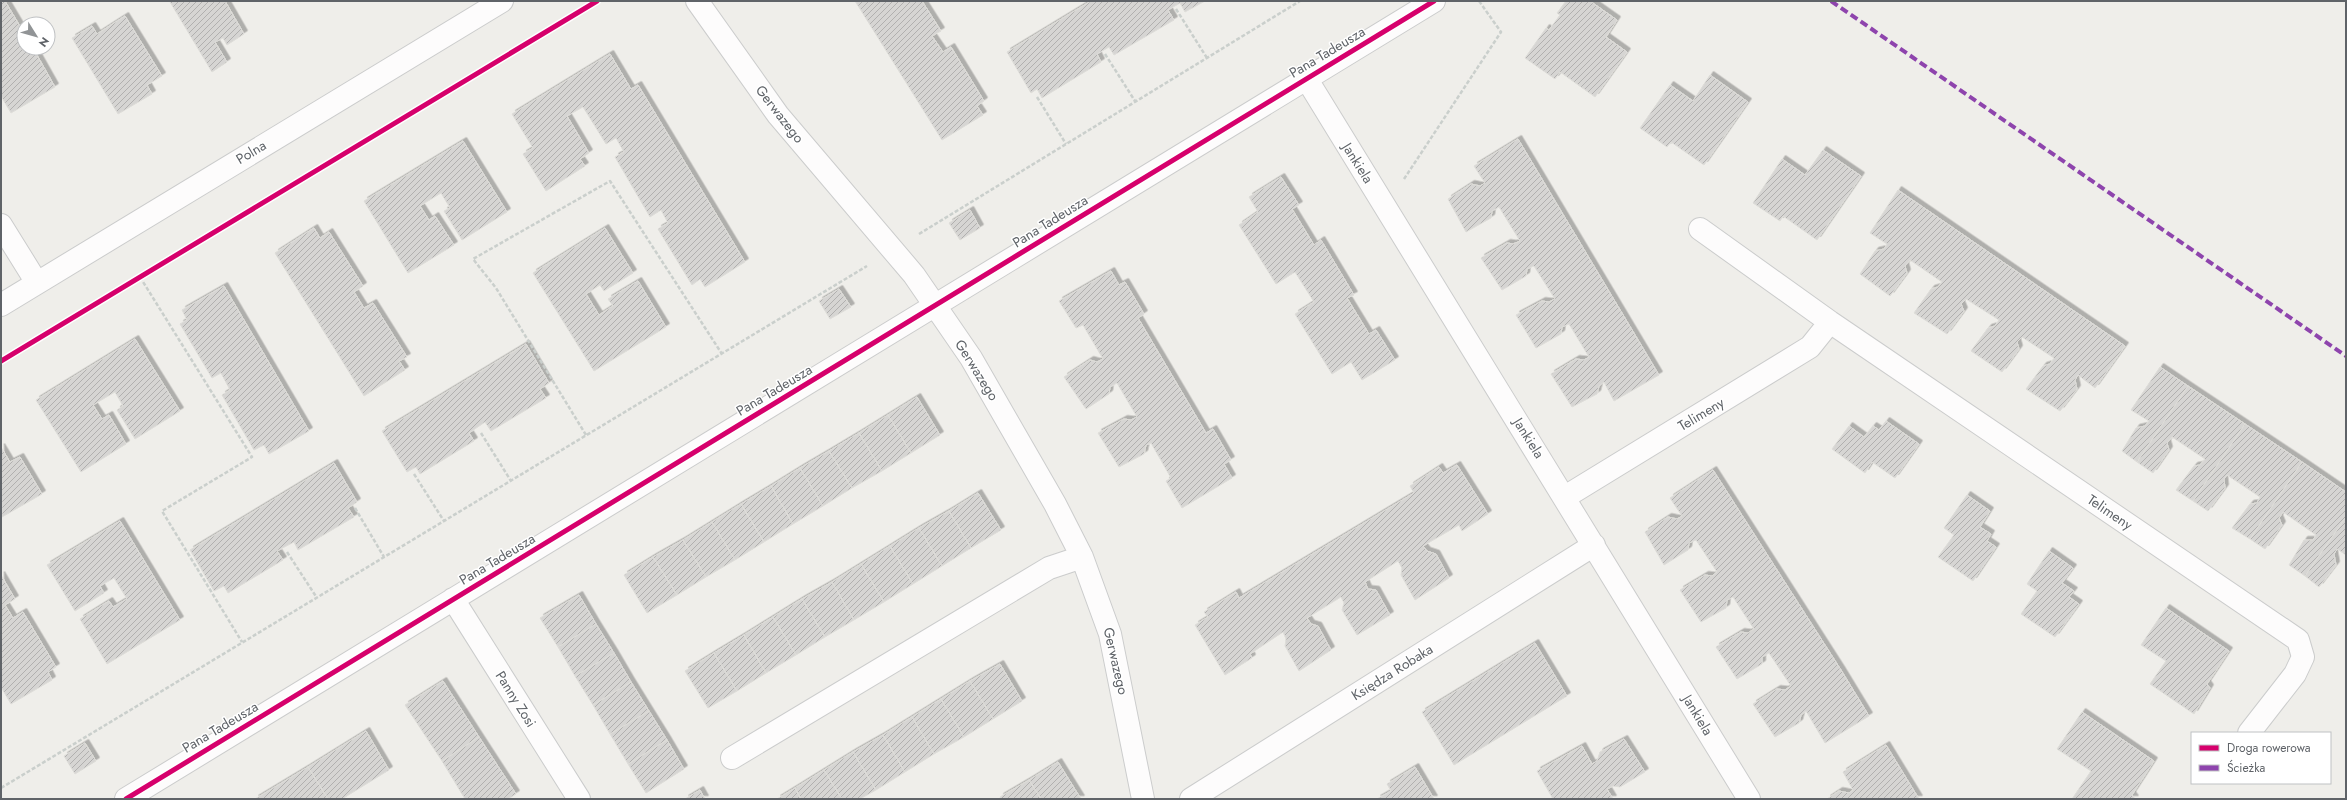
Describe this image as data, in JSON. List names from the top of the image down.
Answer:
{
  "streets": {
    "street": [
      "Pana Tadeusza",
      "Gerwazego",
      "Polna",
      "Jankiela",
      "Telimeny",
      "Księdza Robaka",
      "Panny Zosi"
    ]
  },
  "crossings": [
    ["Pana Tadeusza", "Gerwazego"],
    ["Pana Tadeusza", "Jankiela"],
    ["Pana Tadeusza", "Panny Zosi"],
    ["Jankiela", "Telimeny"],
    ["Jankiela", "Księdza Robaka"]
  ],
  "legend": ["Droga rowerowa", "Ścieżka"],
  "north": "bottom right"
}
